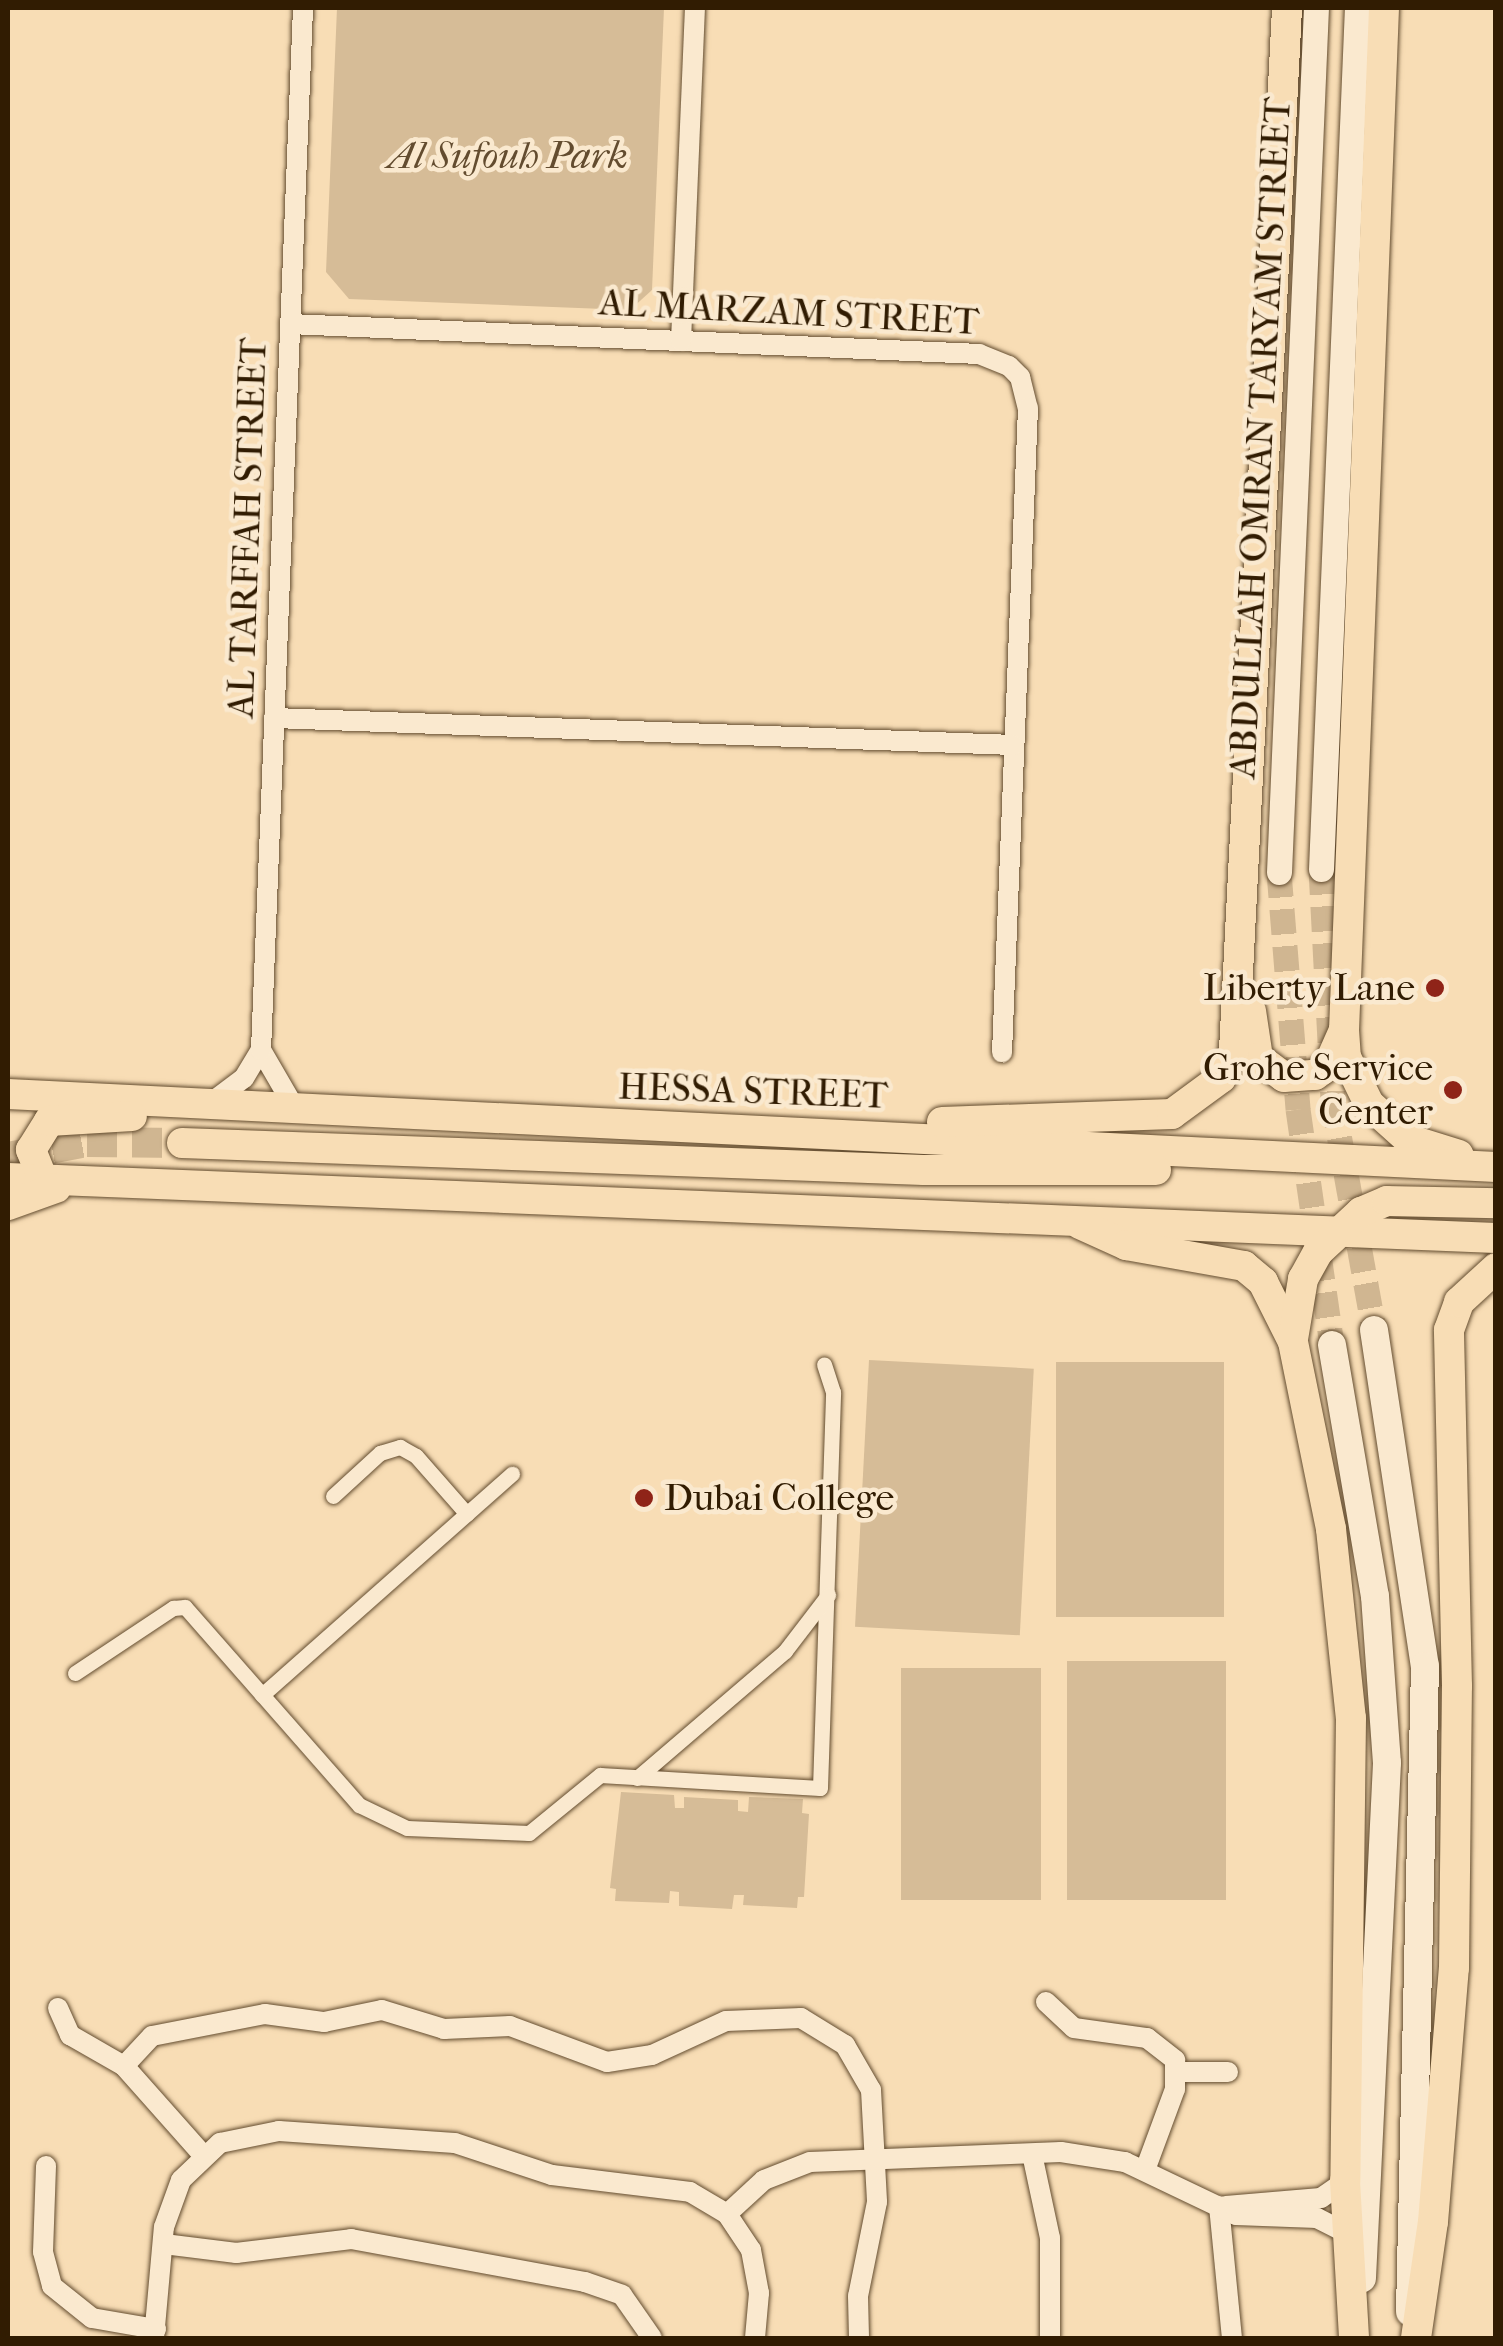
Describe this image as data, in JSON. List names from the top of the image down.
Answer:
{
  "streets": {
    "main road": ["HESSA STREET"],
    "street": ["AL MARZAM STREET", "ABDULLAH OMRAN TARYAM STREET", "AL TARFFAH STREET"]
  },
  "crossings": [
    ["AL MARZAM STREET", "AL TARFFAH STREET"]
  ],
  "parks": ["Al Sufouh Park"],
  "places": ["Liberty Lane", "Grohe Service Center", "Dubai College"]
}
